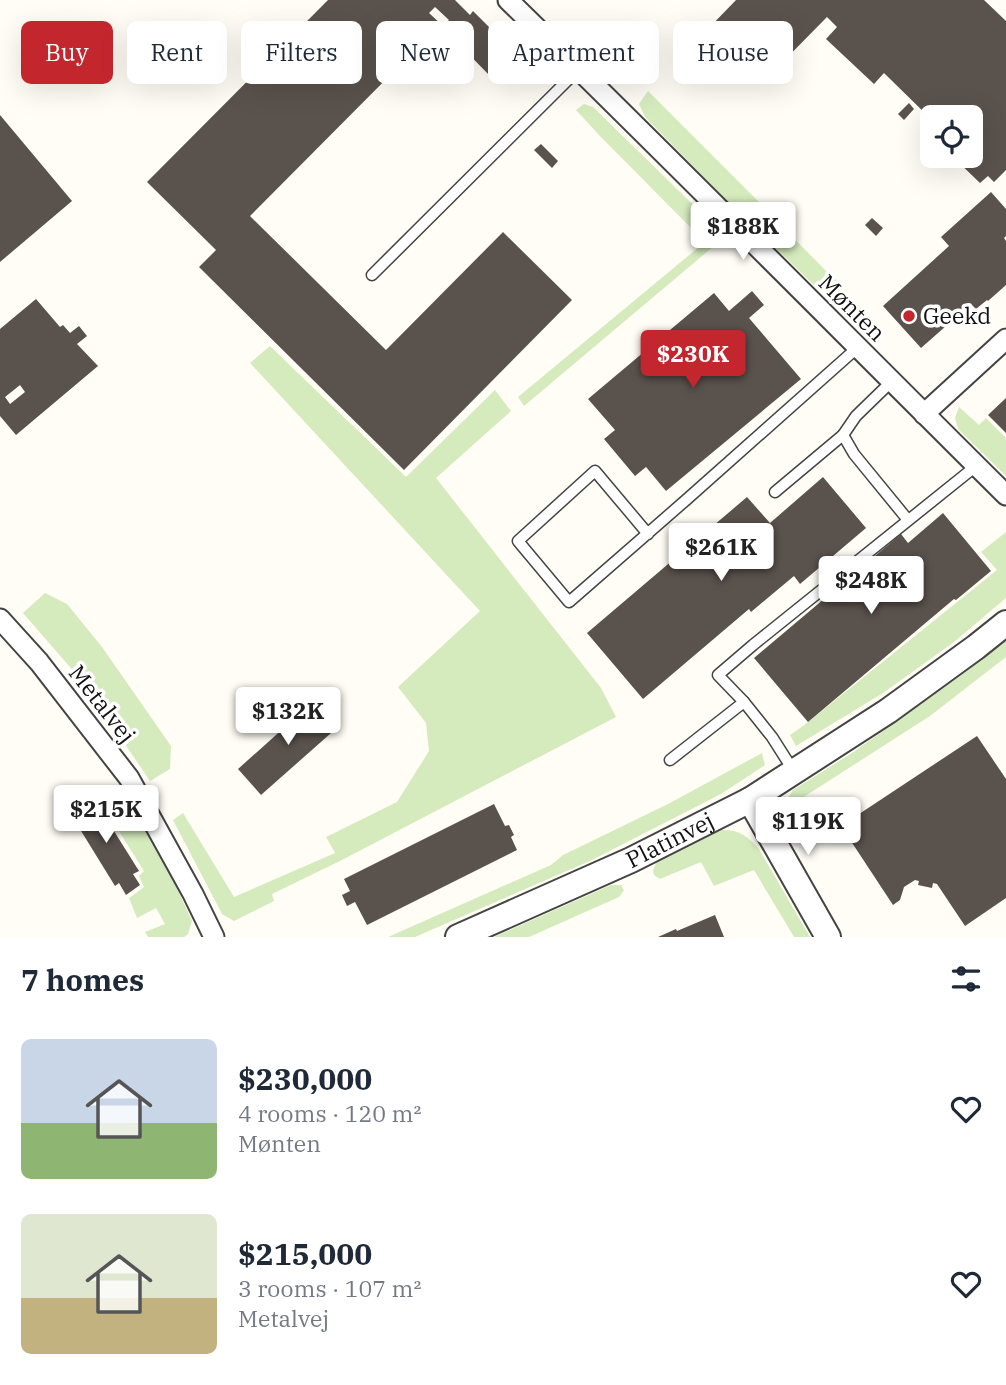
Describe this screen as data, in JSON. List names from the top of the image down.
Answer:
{
  "streets": {
    "street": ["Mønten", "Metalvej", "Platinvej"]
  },
  "places": ["Geekd"],
  "page": {
    "chip": [
      "Buy",
      "Rent",
      "Filters",
      "New",
      "Apartment",
      "House"
    ],
    "price": [
      "$188K",
      "$230K",
      "$261K",
      "$248K",
      "$132K",
      "$215K",
      "$119K"
    ],
    "heading": "7 homes",
    "list": [
      {
        "name": "$230,000",
        "note": "4 rooms · 120 m² · Mønten"
      },
      {
        "name": "$215,000",
        "note": "3 rooms · 107 m² · Metalvej"
      }
    ]
  }
}
